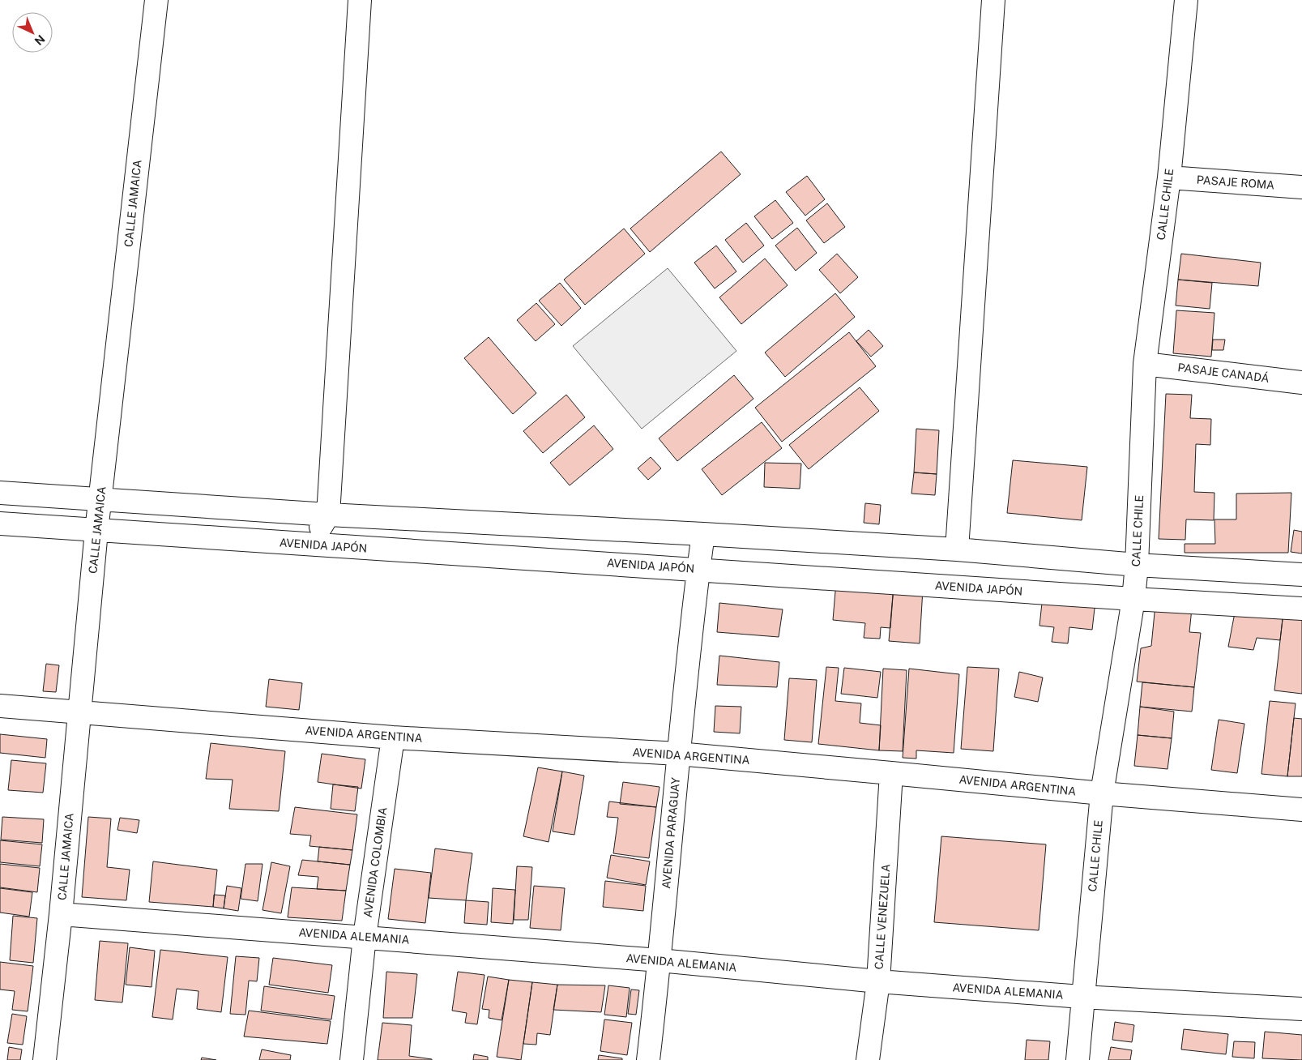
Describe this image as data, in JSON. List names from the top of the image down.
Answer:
{
  "streets": {
    "street": [
      "PASAJE ROMA",
      "CALLE JAMAICA",
      "CALLE CHILE",
      "PASAJE CANADÁ",
      "AVENIDA JAPÓN",
      "AVENIDA ARGENTINA",
      "AVENIDA PARAGUAY",
      "AVENIDA COLOMBIA",
      "CALLE VENEZUELA",
      "AVENIDA ALEMANIA"
    ]
  },
  "crossings": [
    ["PASAJE ROMA", "CALLE CHILE"],
    ["CALLE JAMAICA", "AVENIDA JAPÓN"],
    ["CALLE JAMAICA", "AVENIDA ARGENTINA"],
    ["CALLE JAMAICA", "AVENIDA ALEMANIA"],
    ["CALLE CHILE", "PASAJE CANADÁ"],
    ["CALLE CHILE", "AVENIDA JAPÓN"],
    ["CALLE CHILE", "AVENIDA ARGENTINA"],
    ["CALLE CHILE", "AVENIDA ALEMANIA"],
    ["AVENIDA JAPÓN", "AVENIDA PARAGUAY"],
    ["AVENIDA ARGENTINA", "AVENIDA PARAGUAY"],
    ["AVENIDA ARGENTINA", "AVENIDA COLOMBIA"],
    ["AVENIDA ARGENTINA", "CALLE VENEZUELA"],
    ["AVENIDA PARAGUAY", "AVENIDA ALEMANIA"],
    ["AVENIDA COLOMBIA", "AVENIDA ALEMANIA"],
    ["CALLE VENEZUELA", "AVENIDA ALEMANIA"]
  ],
  "north": "bottom right"
}
